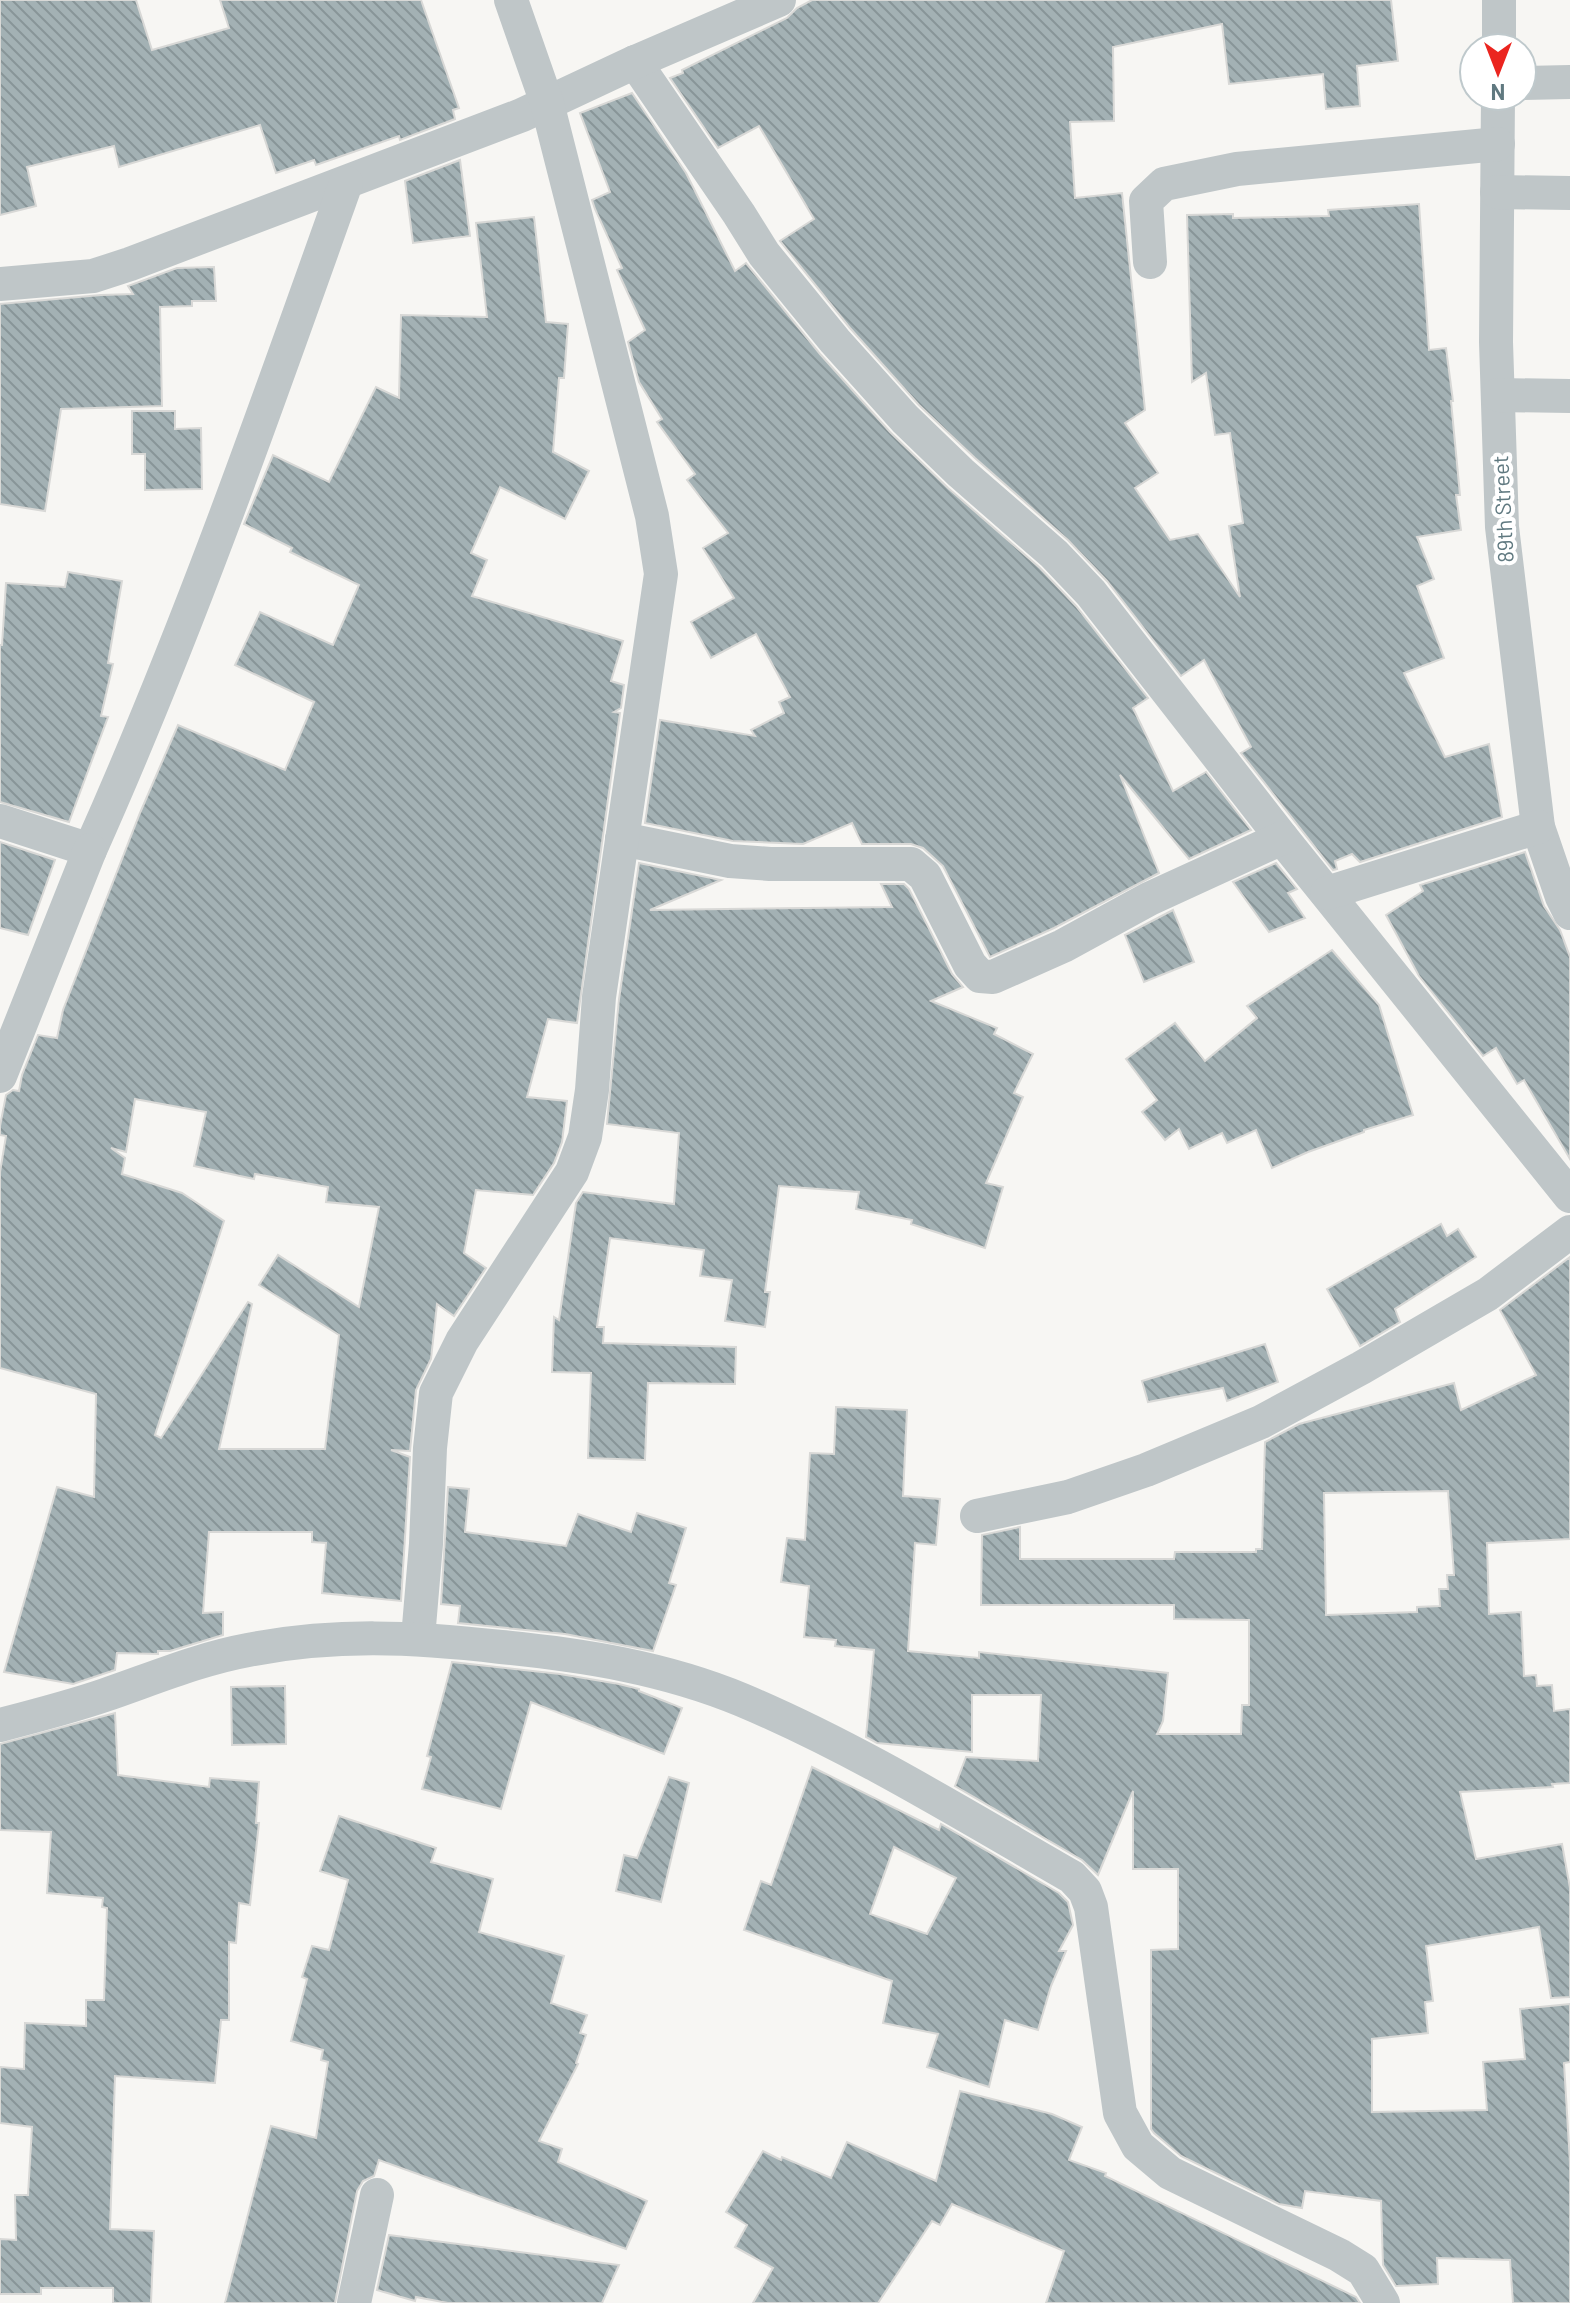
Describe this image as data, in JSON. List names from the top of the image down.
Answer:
{
  "streets": {
    "street": ["89th Street"]
  },
  "north": "bottom"
}
